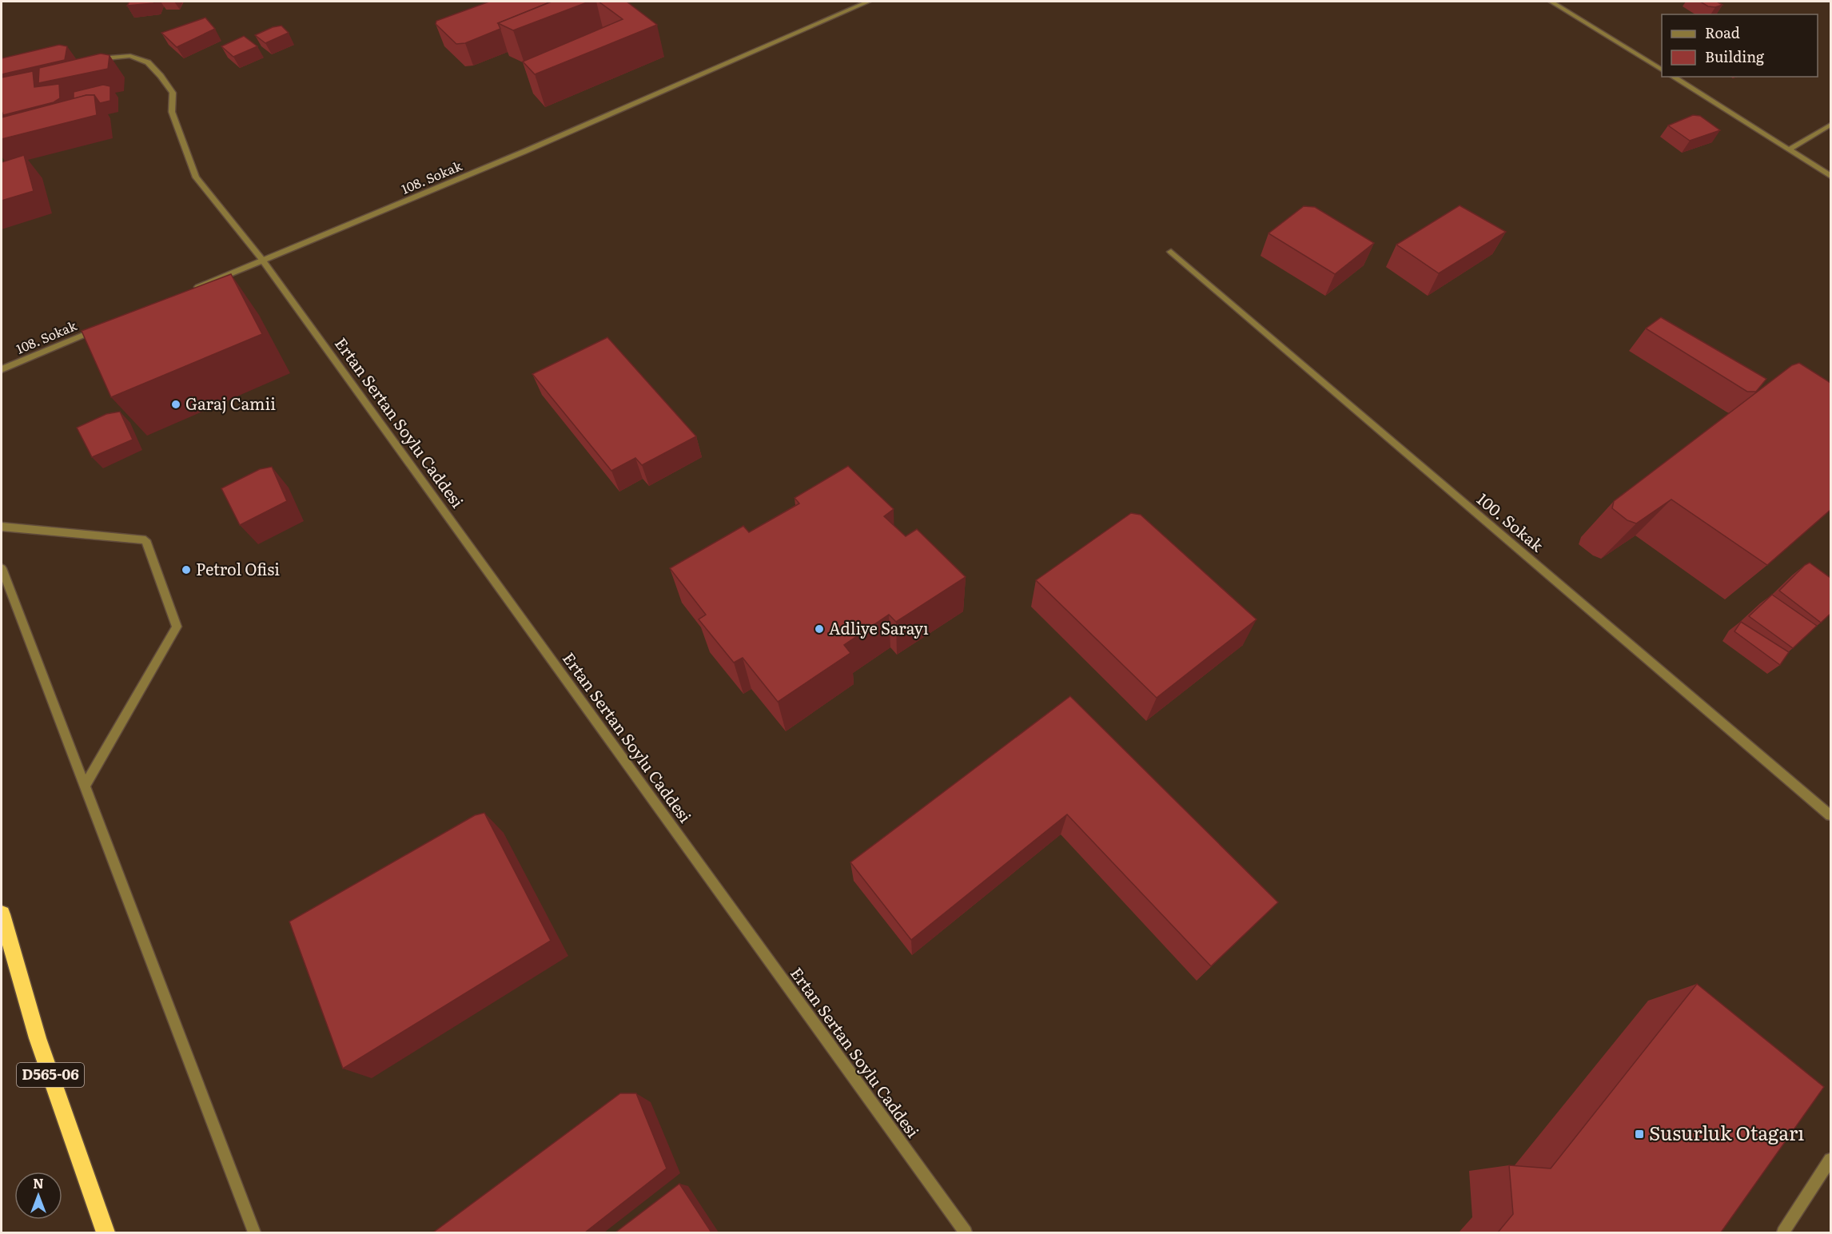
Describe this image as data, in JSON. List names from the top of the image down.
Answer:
{
  "streets": {
    "highway": ["D565-06"],
    "street": ["108. Sokak", "Ertan Sertan Soylu Caddesi", "100. Sokak"]
  },
  "crossings": [
    ["108. Sokak", "Ertan Sertan Soylu Caddesi"]
  ],
  "places": {
    "other": ["Garaj Camii", "Petrol Ofisi", "Adliye Sarayı"],
    "transit": ["Susurluk Otagarı"]
  },
  "legend": ["Road", "Building"],
  "north": "top"
}
